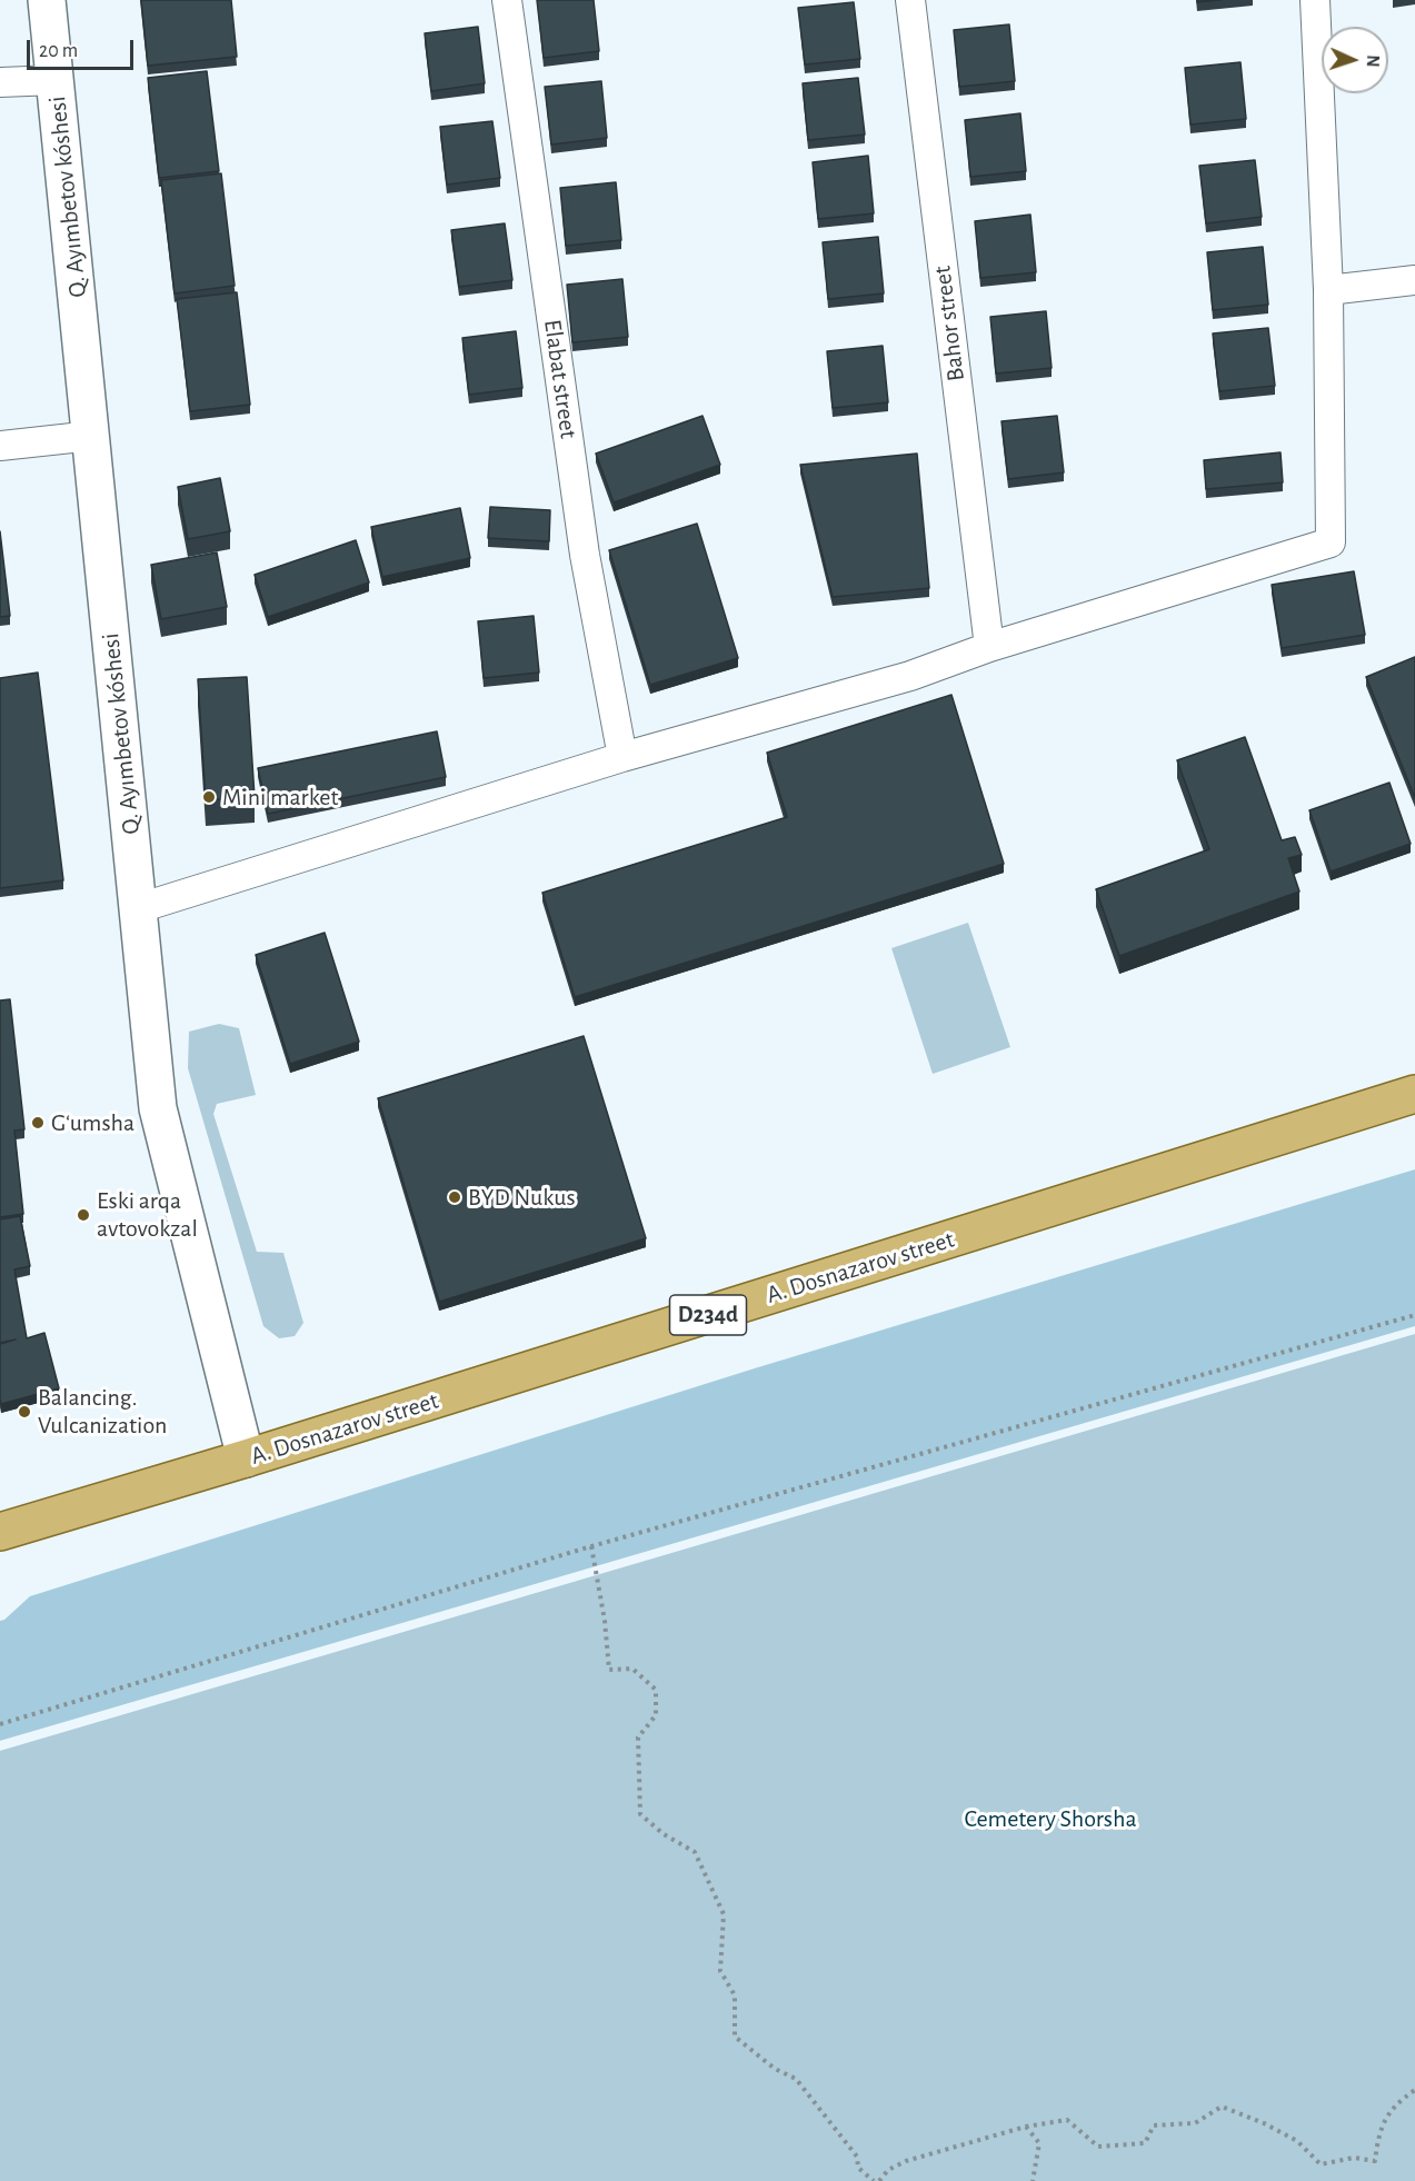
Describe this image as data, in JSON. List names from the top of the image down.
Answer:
{
  "streets": {
    "main road": ["A. Dosnazarov street", "D234d"],
    "street": ["Q. Ayımbetov kóshesi", "Bahor street", "Elabat street"]
  },
  "crossings": [
    ["Q. Ayımbetov kóshesi", "A. Dosnazarov street"]
  ],
  "parks": ["Cemetery Shorsha"],
  "places": [
    "Mini market",
    "Gʻumsha",
    "BYD Nukus",
    "Eski arqa avtovokzal",
    "Balancing. Vulcanization"
  ],
  "scale_bar": "20 m",
  "north": "right"
}
